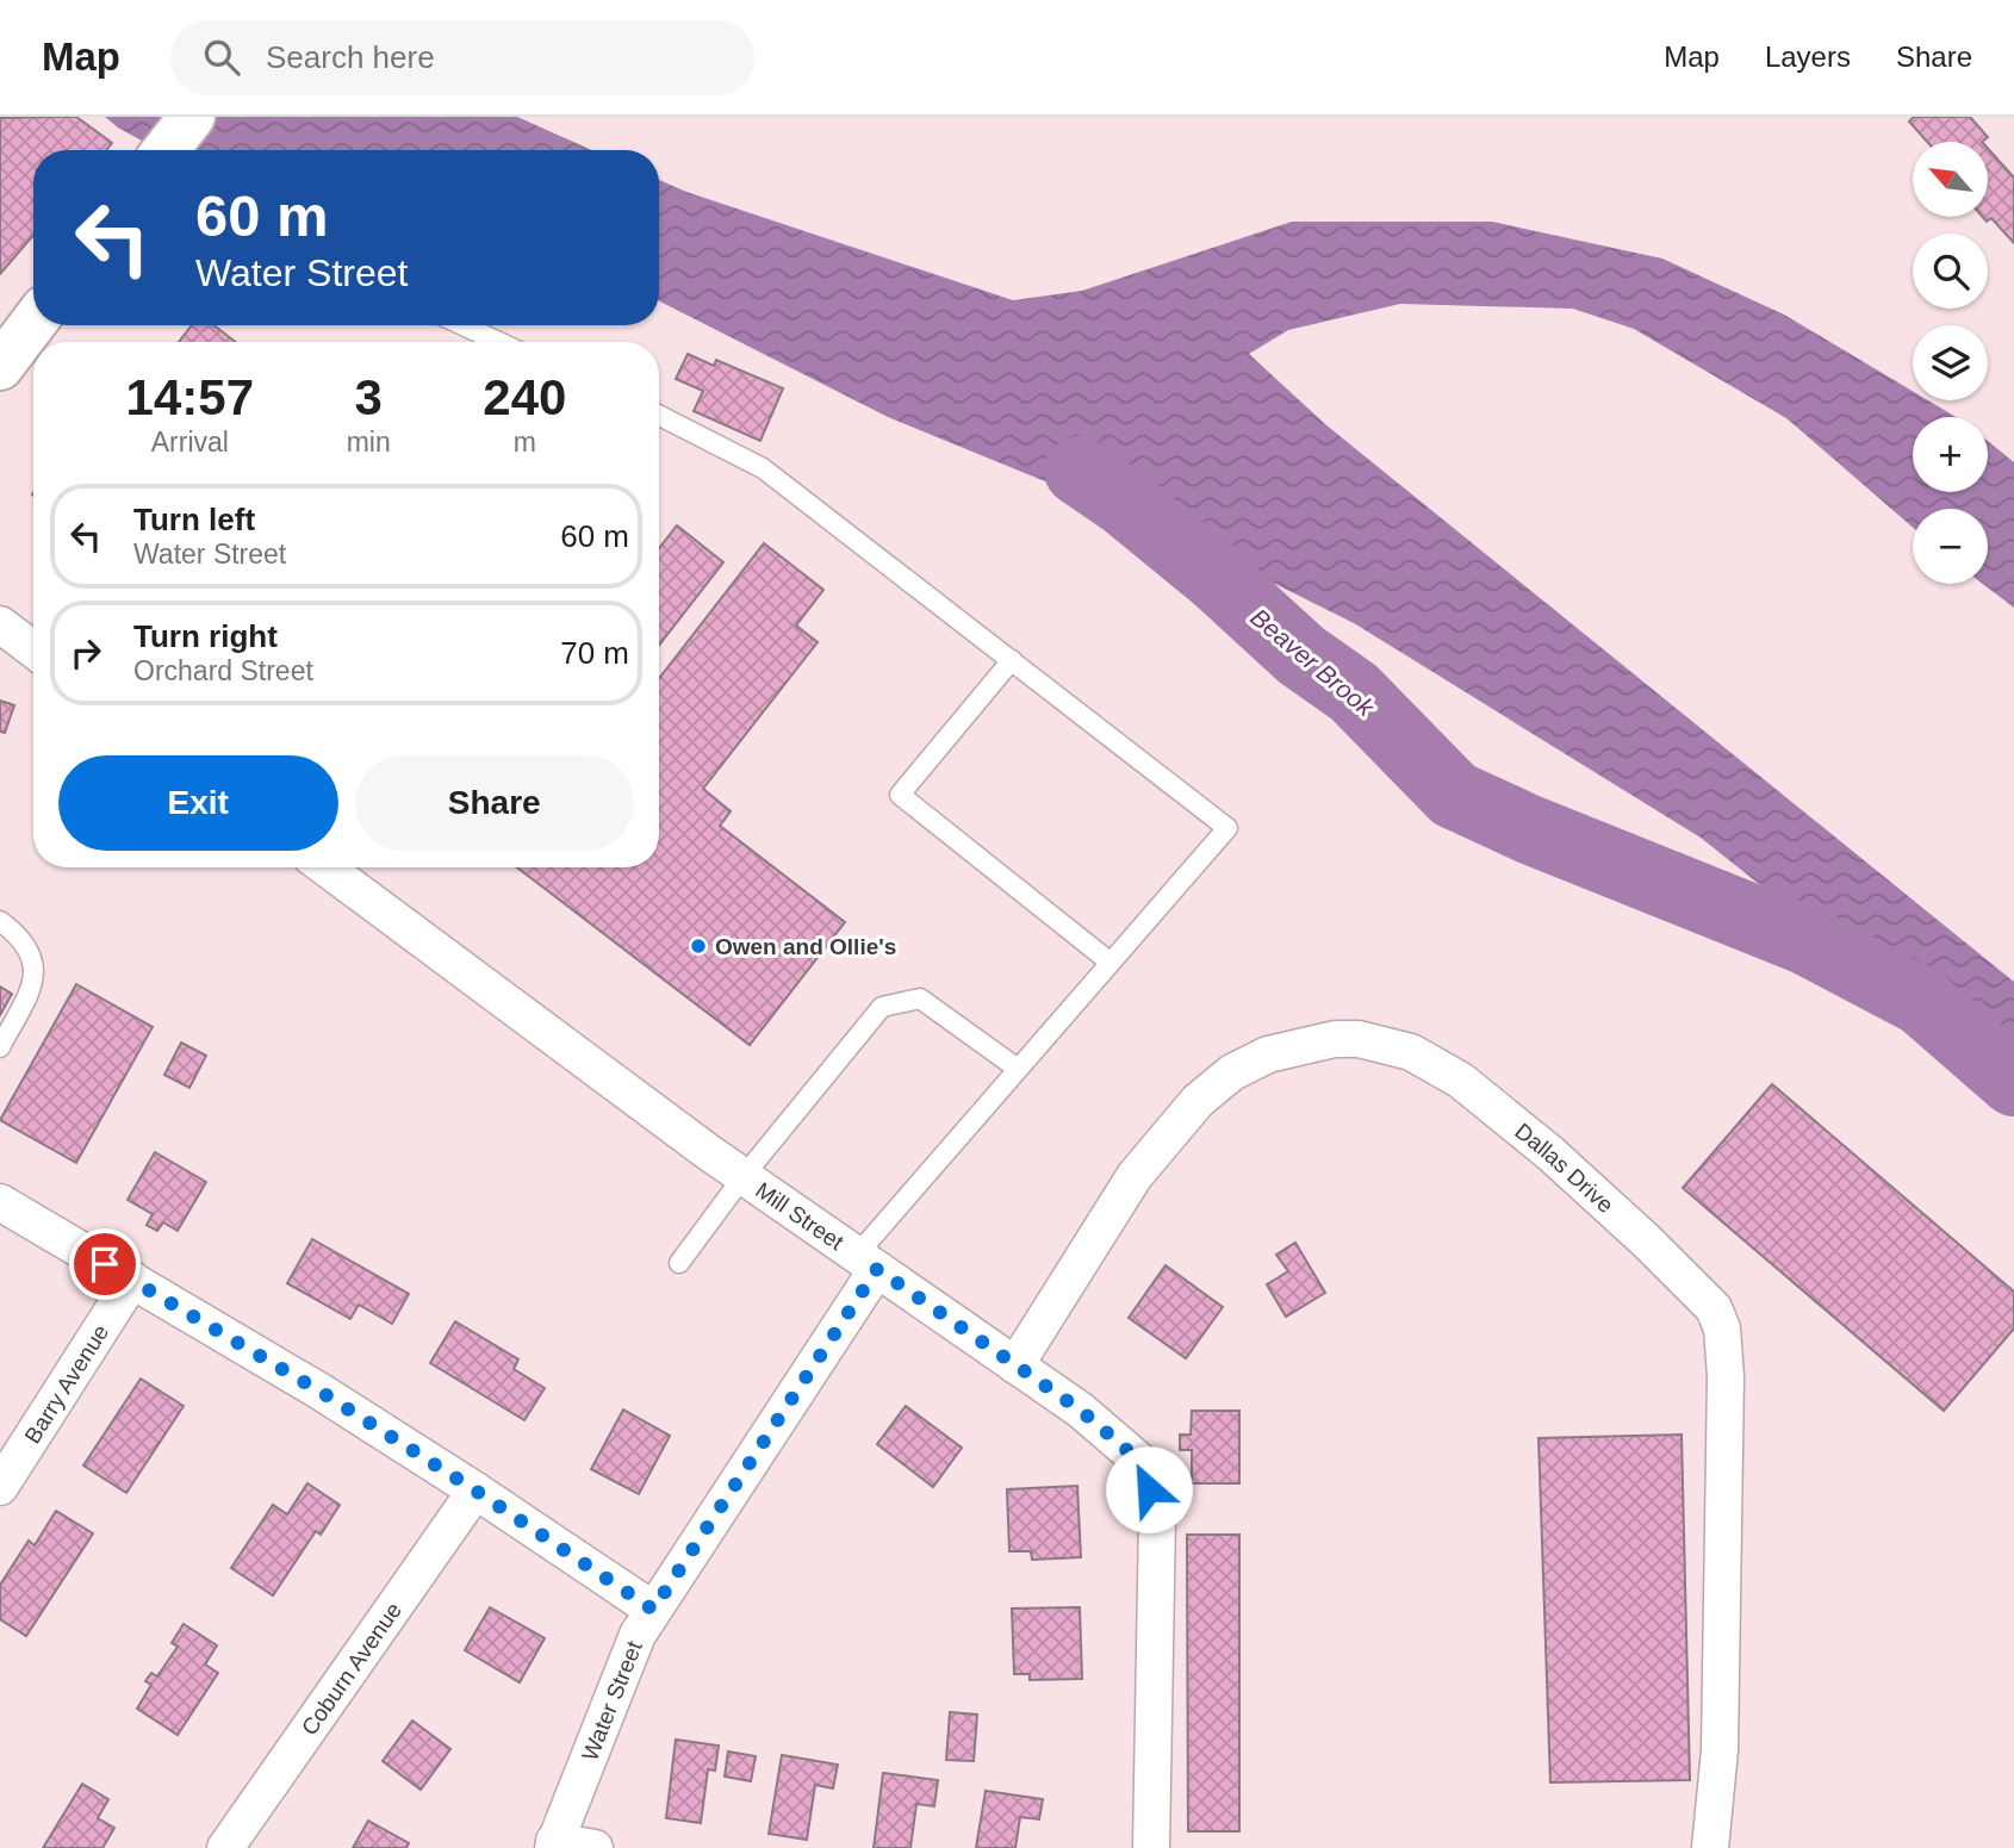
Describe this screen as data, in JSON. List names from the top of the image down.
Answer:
{
  "streets": {
    "street": [
      "Dallas Drive",
      "Mill Street",
      "Barry Avenue",
      "Coburn Avenue",
      "Water Street"
    ]
  },
  "crossings": [
    ["Dallas Drive", "Mill Street"],
    ["Mill Street", "Water Street"]
  ],
  "water": ["Beaver Brook"],
  "places": ["Owen and Ollie's"],
  "north": "top left",
  "page": {
    "header": "Map",
    "search": "Search here",
    "nav": ["Map", "Layers", "Share"],
    "map_buttons": ["+", "−"],
    "turn": ["60 m", "Water Street"],
    "eta": [
      "14:57",
      "Arrival",
      "3",
      "min",
      "240",
      "m"
    ],
    "list": [
      {
        "name": "Turn left",
        "note": "Water Street",
        "value": "60 m"
      },
      {
        "name": "Turn right",
        "note": "Orchard Street",
        "value": "70 m"
      }
    ],
    "buttons": ["Exit", "Share"]
  }
}
